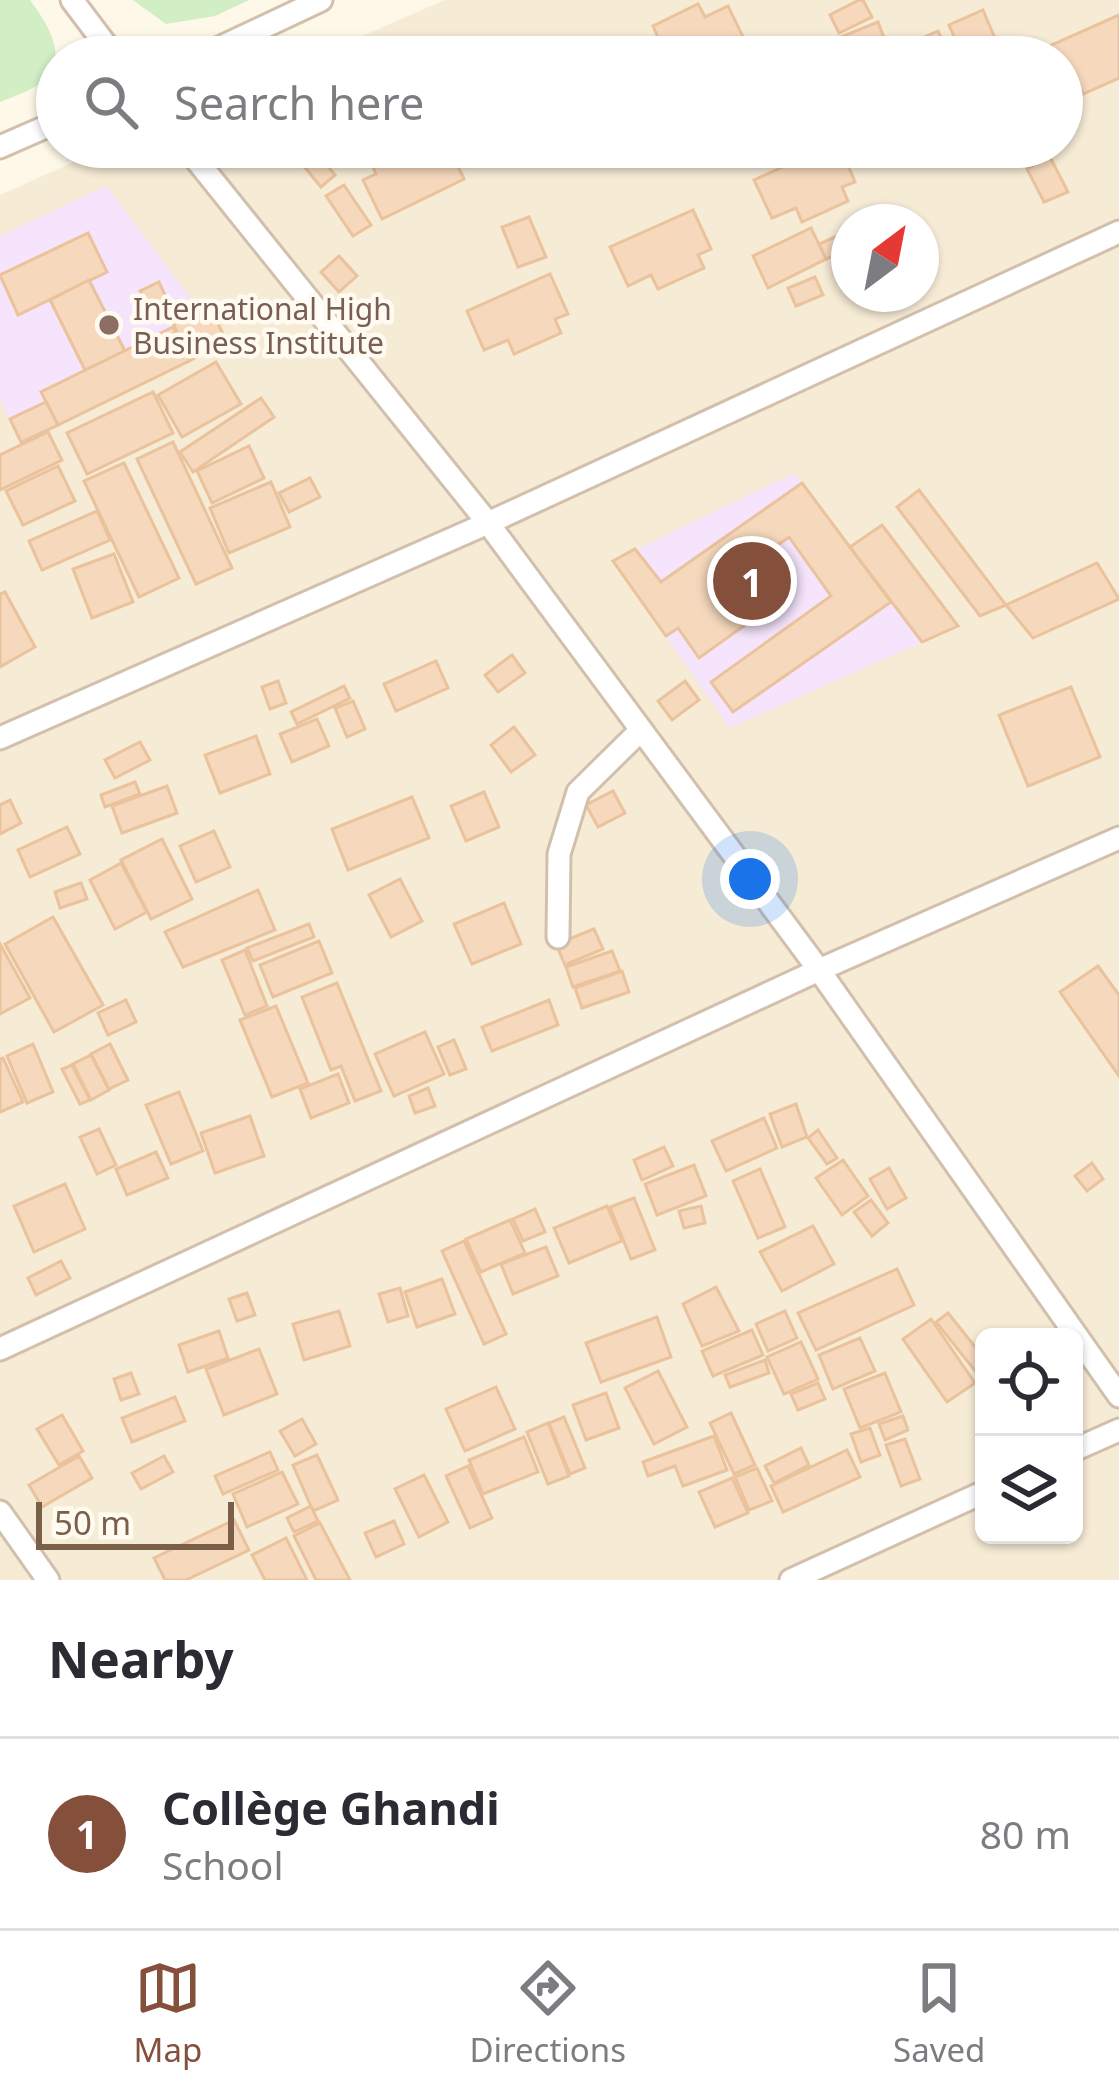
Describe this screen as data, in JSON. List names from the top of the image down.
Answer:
{
  "places": ["International High Business Institute"],
  "scale_bar": "50 m",
  "north": "top right",
  "page": {
    "search": "Search here",
    "pins": "1",
    "scale": "50 m",
    "heading": "Nearby",
    "list": [
      {
        "mark": "1",
        "name": "Collège Ghandi",
        "note": "School",
        "value": "80 m"
      }
    ],
    "nav": ["Map", "Directions", "Saved"]
  }
}
